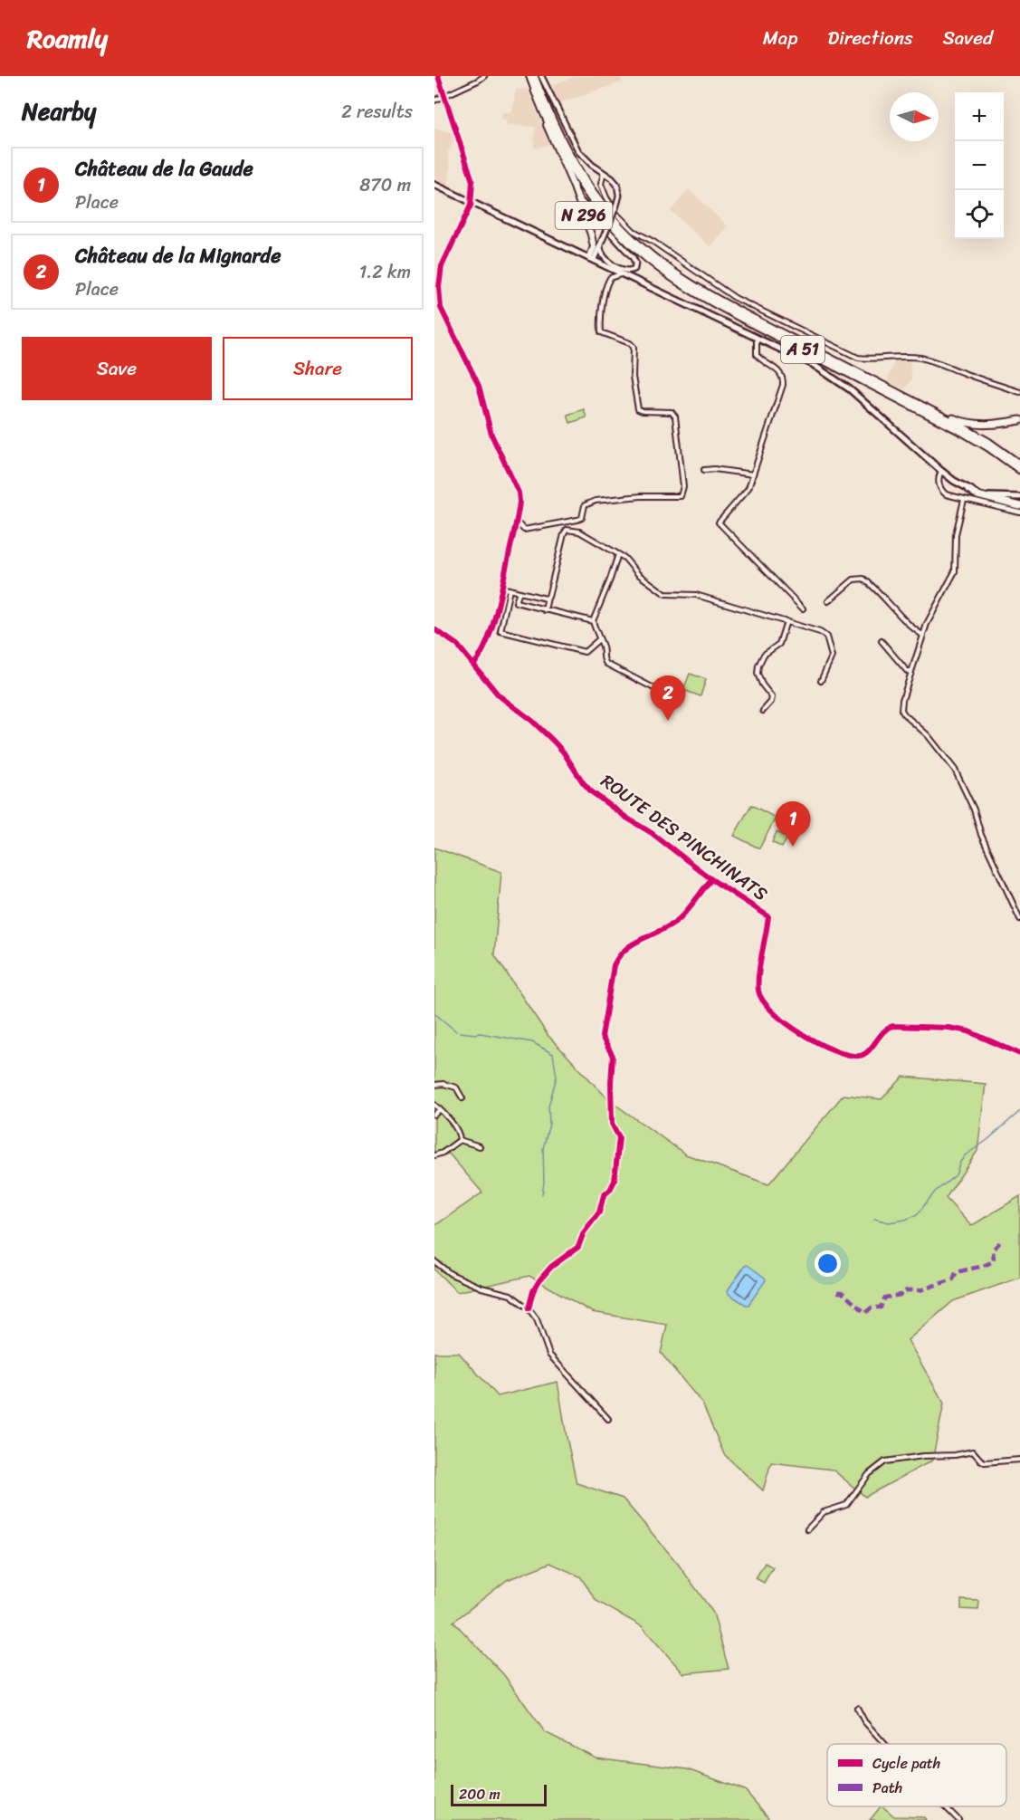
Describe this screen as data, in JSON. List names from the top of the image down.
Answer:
{
  "streets": {
    "highway": ["N 296", "A 51"],
    "street": ["ROUTE DES PINCHINATS"]
  },
  "crossings": [
    ["N 296", "A 51"]
  ],
  "legend": ["Cycle path", "Path"],
  "scale_bar": "200 m",
  "north": "right",
  "page": {
    "header": "Roamly",
    "nav": ["Map", "Directions", "Saved"],
    "heading": ["Nearby", "2 results"],
    "map_buttons": ["+", "−"],
    "list": [
      {
        "mark": "1",
        "name": "Château de la Gaude",
        "note": "Place",
        "value": "870 m"
      },
      {
        "mark": "2",
        "name": "Château de la Mignarde",
        "note": "Place",
        "value": "1.2 km"
      }
    ],
    "buttons": ["Save", "Share"],
    "pins": ["2", "1"],
    "scale": "200 m"
  }
}
